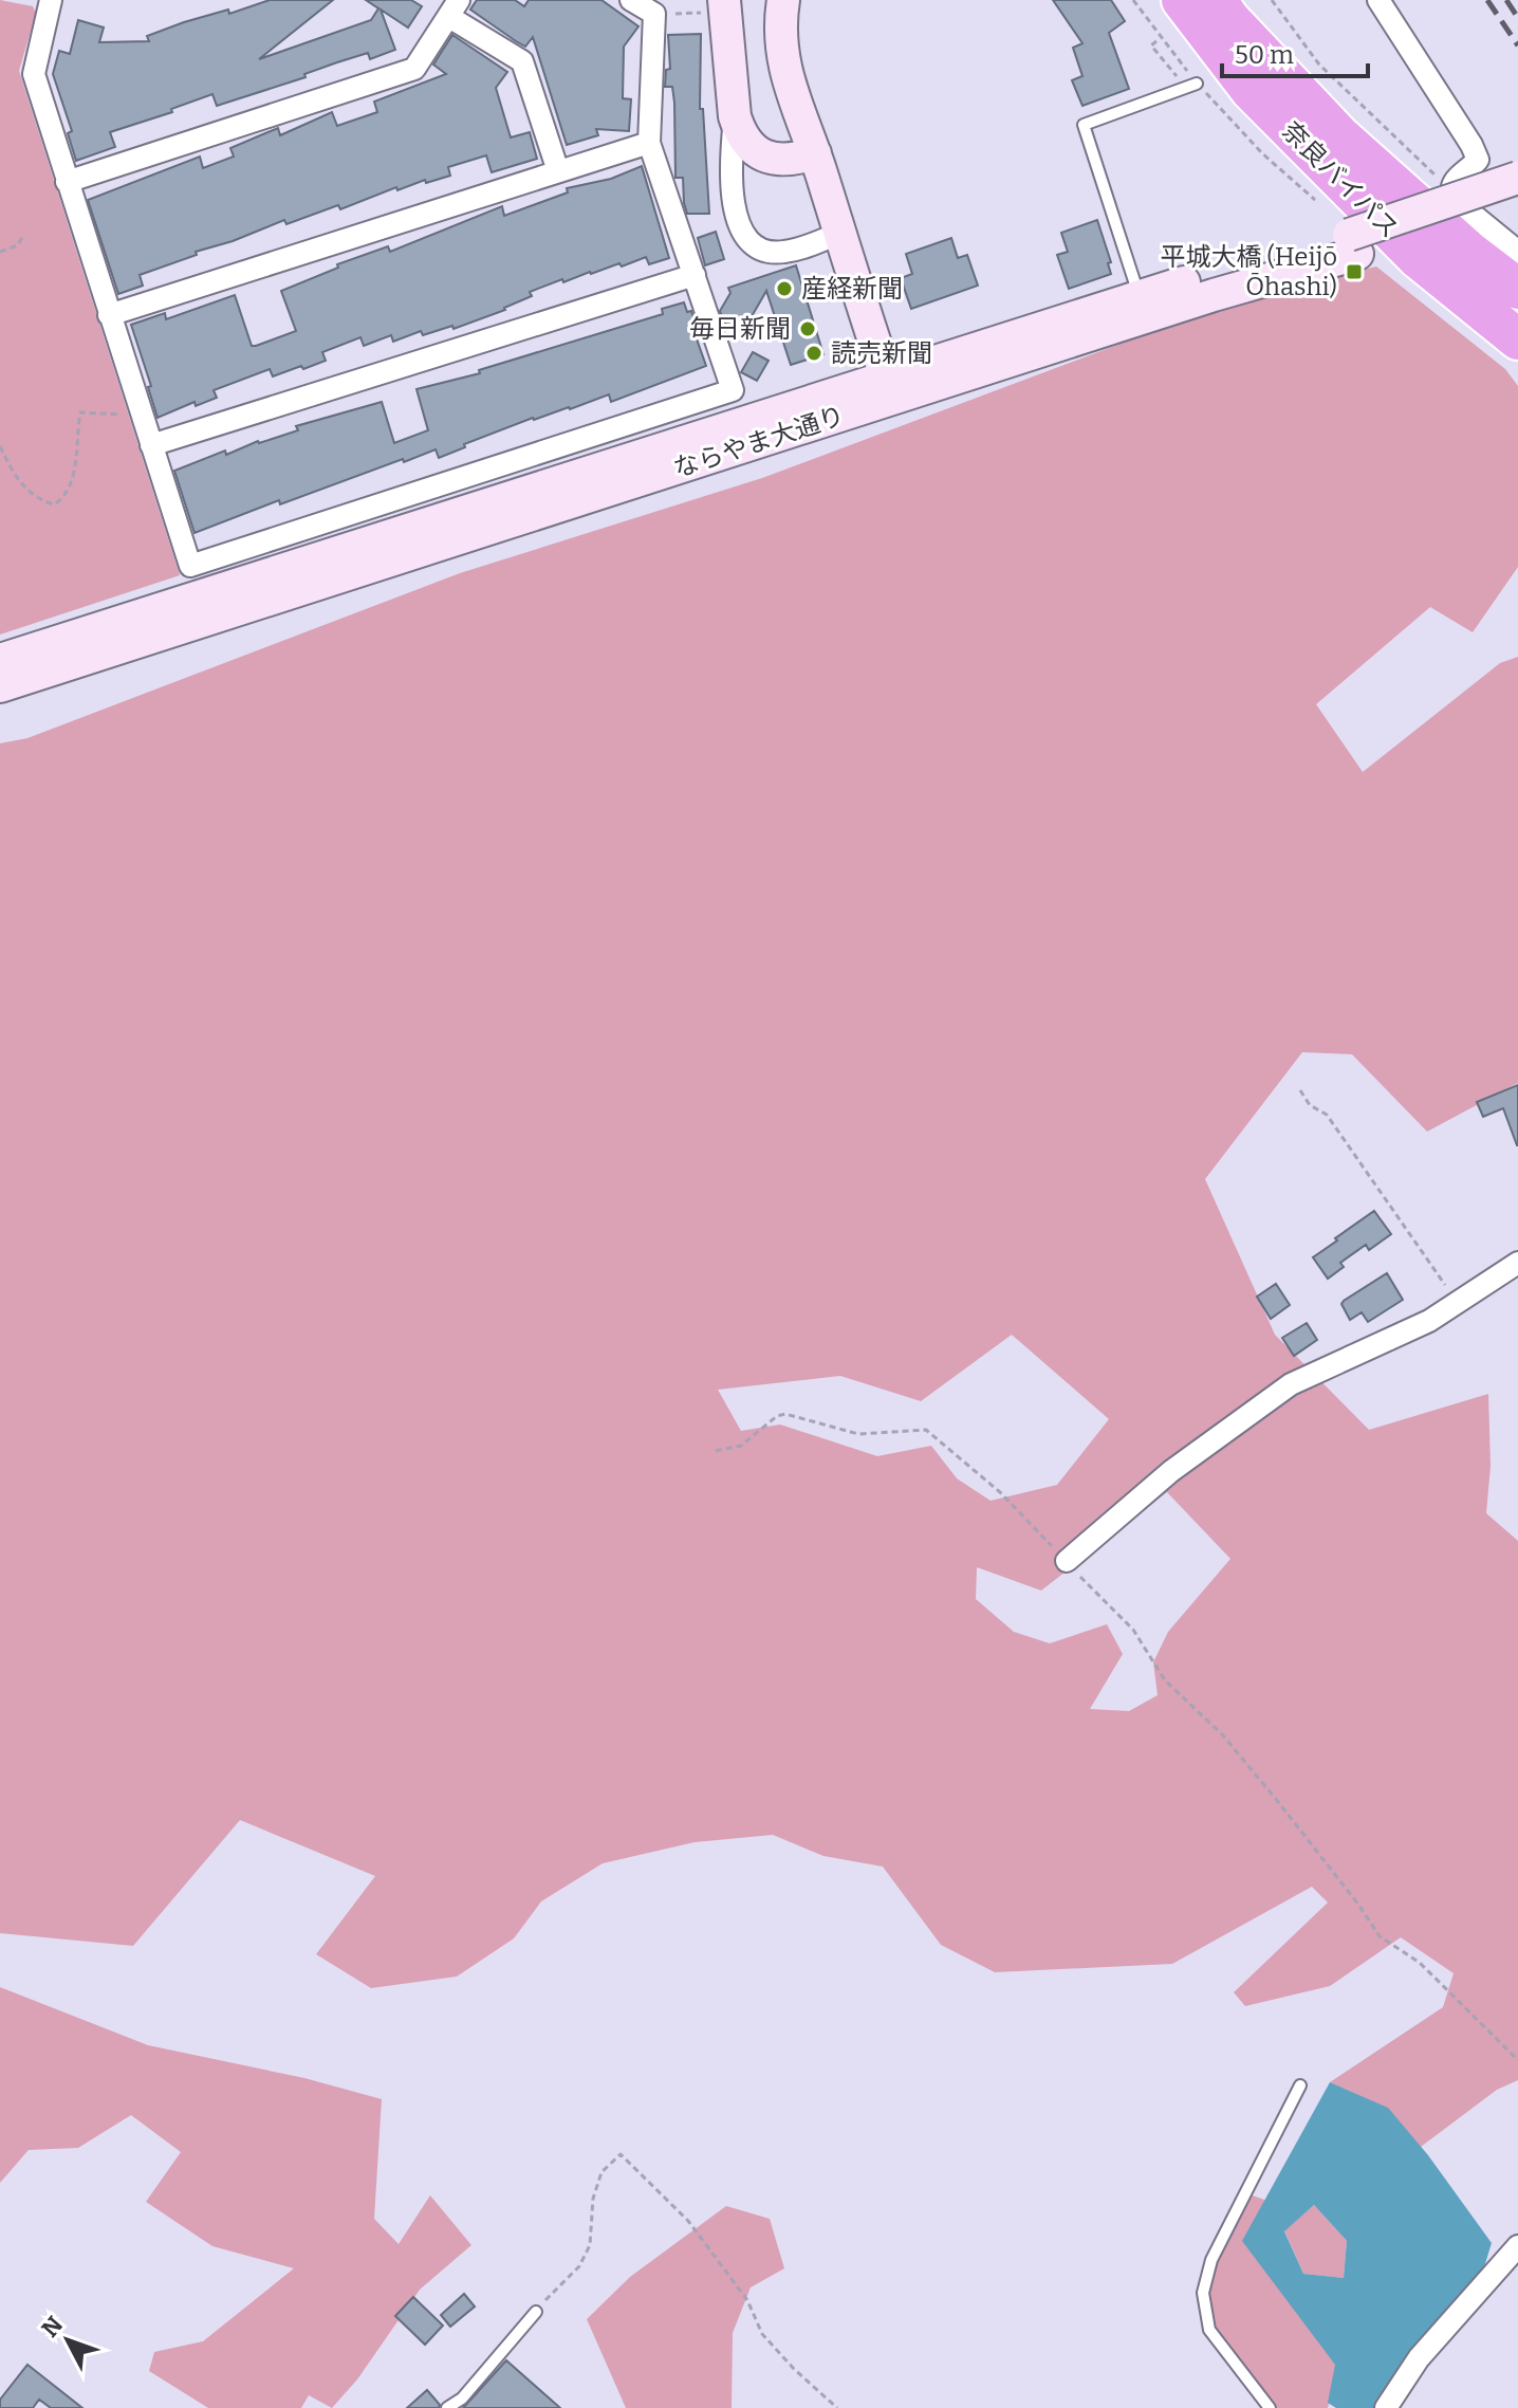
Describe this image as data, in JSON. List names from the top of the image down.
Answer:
{
  "streets": {
    "highway": ["奈良バイパス"],
    "street": ["ならやま大通り"]
  },
  "places": {
    "transit": ["平城大橋 (Heijō Ōhashi)"],
    "other": ["産経新聞", "毎日新聞", "読売新聞"]
  },
  "scale_bar": "50 m",
  "north": "top left"
}
